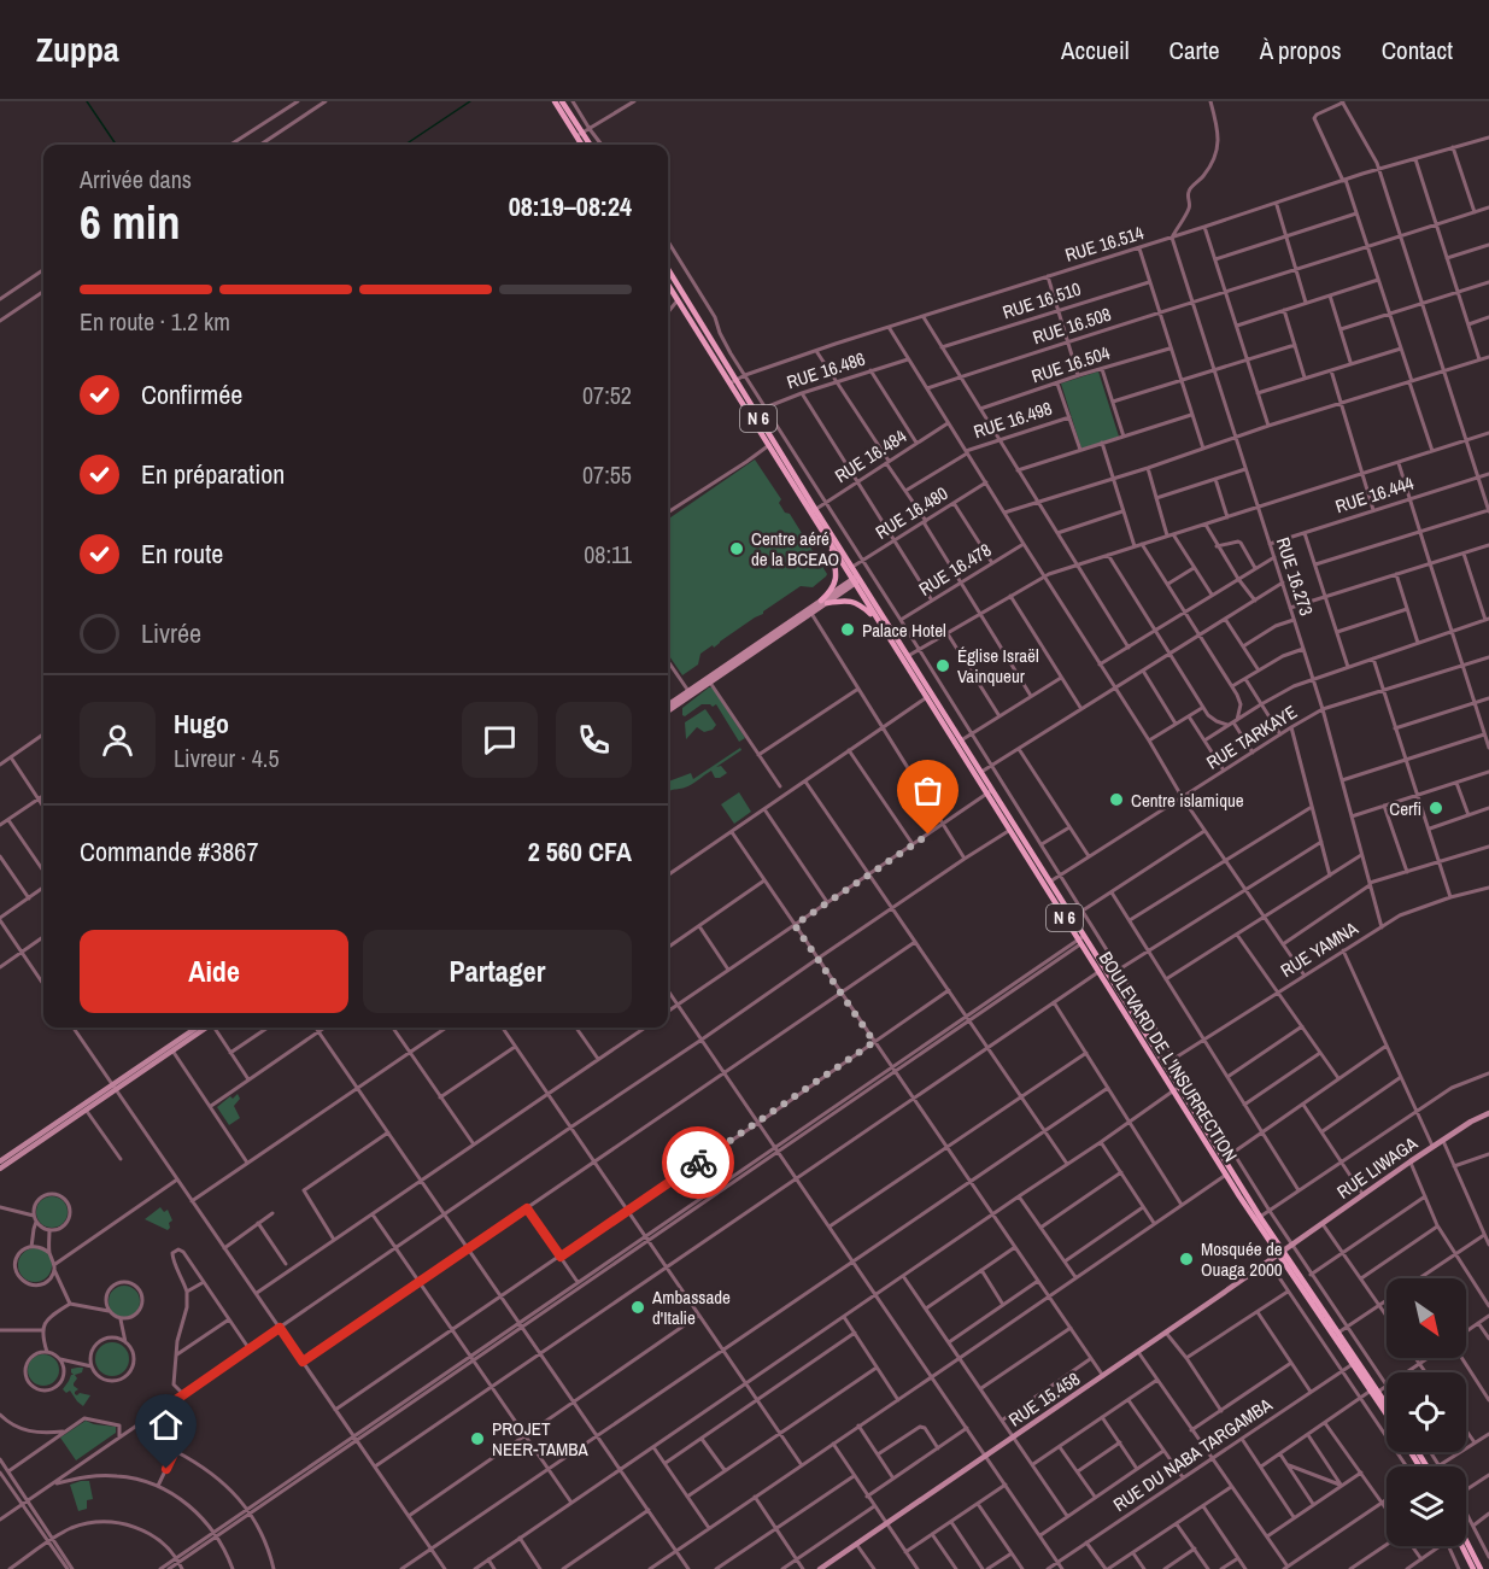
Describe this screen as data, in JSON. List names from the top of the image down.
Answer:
{
  "streets": {
    "main road": [
      "N 6",
      "BOULEVARD DE L'INSURRECTION",
      "RUE LIWAGA",
      "RUE 15.458"
    ],
    "street": [
      "RUE 16.514",
      "RUE 16.510",
      "RUE 16.508",
      "RUE 16.504",
      "RUE 16.486",
      "RUE 16.498",
      "RUE 16.484",
      "RUE 16.444",
      "RUE 16.480",
      "RUE 16.478",
      "RUE 16.273",
      "RUE TARKAYE",
      "RUE YAMNA",
      "RUE DU NABA TARGAMBA"
    ]
  },
  "crossings": [
    ["RUE 16.514", "N 6"],
    ["RUE 16.514", "RUE 16.273"],
    ["RUE 16.508", "RUE 16.273"],
    ["RUE 16.486", "N 6"],
    ["N 6", "RUE 16.484"],
    ["N 6", "RUE 16.480"],
    ["N 6", "BOULEVARD DE L'INSURRECTION"],
    ["RUE 16.444", "RUE 16.273"],
    ["RUE 16.273", "RUE TARKAYE"],
    ["RUE 16.273", "RUE YAMNA"],
    ["RUE TARKAYE", "BOULEVARD DE L'INSURRECTION"],
    ["BOULEVARD DE L'INSURRECTION", "RUE LIWAGA"],
    ["BOULEVARD DE L'INSURRECTION", "RUE 15.458"],
    ["BOULEVARD DE L'INSURRECTION", "RUE DU NABA TARGAMBA"],
    ["RUE LIWAGA", "RUE 15.458"]
  ],
  "places": [
    "Centre aéré de la BCEAO",
    "Palace Hotel",
    "Église Israël Vainqueur",
    "Centre islamique",
    "Cerfi",
    "Mosquée de Ouaga 2000",
    "Ambassade d'Italie",
    "PROJET NEER-TAMBA"
  ],
  "north": "bottom right",
  "page": {
    "header": "Zuppa",
    "nav": [
      "Accueil",
      "Carte",
      "À propos",
      "Contact"
    ],
    "heading": ["6 min", "Arrivée dans", "08:19–08:24"],
    "panel": [
      "Hugo",
      "Livreur · 4.5",
      "Commande #3867",
      "2 560 CFA"
    ],
    "bar": "En route · 1.2 km",
    "list": [
      ["Confirmée", "07:52"],
      ["En préparation", "07:55"],
      ["En route", "08:11"],
      "Livrée"
    ],
    "buttons": ["Aide", "Partager"]
  }
}
